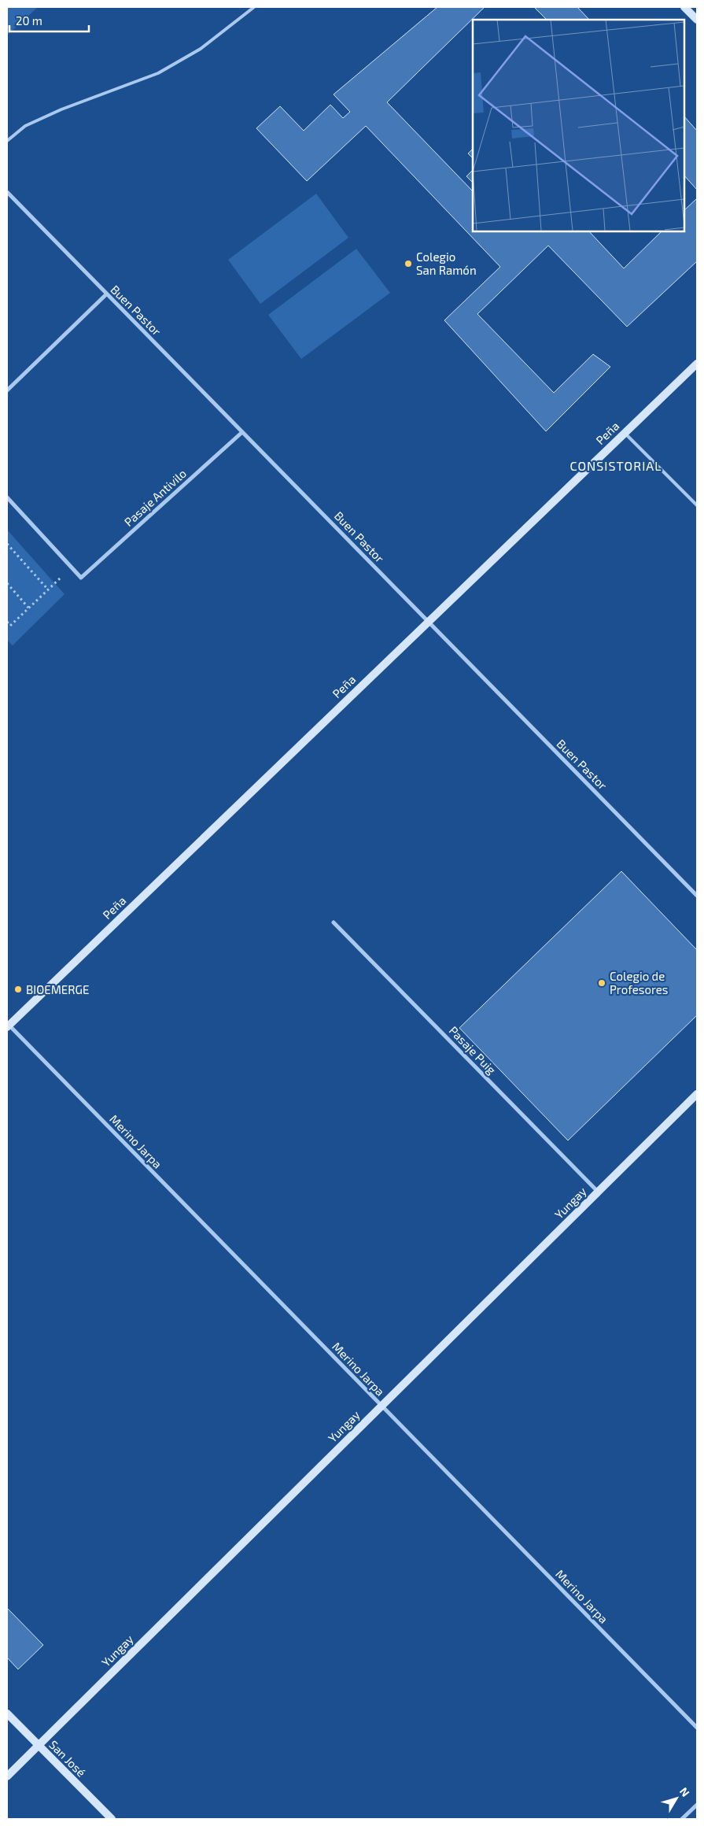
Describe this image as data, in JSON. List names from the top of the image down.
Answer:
{
  "streets": {
    "street": [
      "Buen Pastor",
      "Peña",
      "Pasaje Antivilo",
      "Pasaje Puig",
      "Merino Jarpa",
      "Yungay",
      "San José"
    ]
  },
  "crossings": [
    ["Buen Pastor", "Peña"],
    ["Buen Pastor", "Pasaje Antivilo"],
    ["Peña", "Merino Jarpa"],
    ["Pasaje Puig", "Yungay"],
    ["Merino Jarpa", "Yungay"],
    ["Yungay", "San José"]
  ],
  "districts": ["CONSISTORIAL"],
  "places": ["Colegio San Ramón", "Colegio de Profesores", "BIOEMERGE"],
  "scale_bar": "20 m",
  "north": "top right"
}
